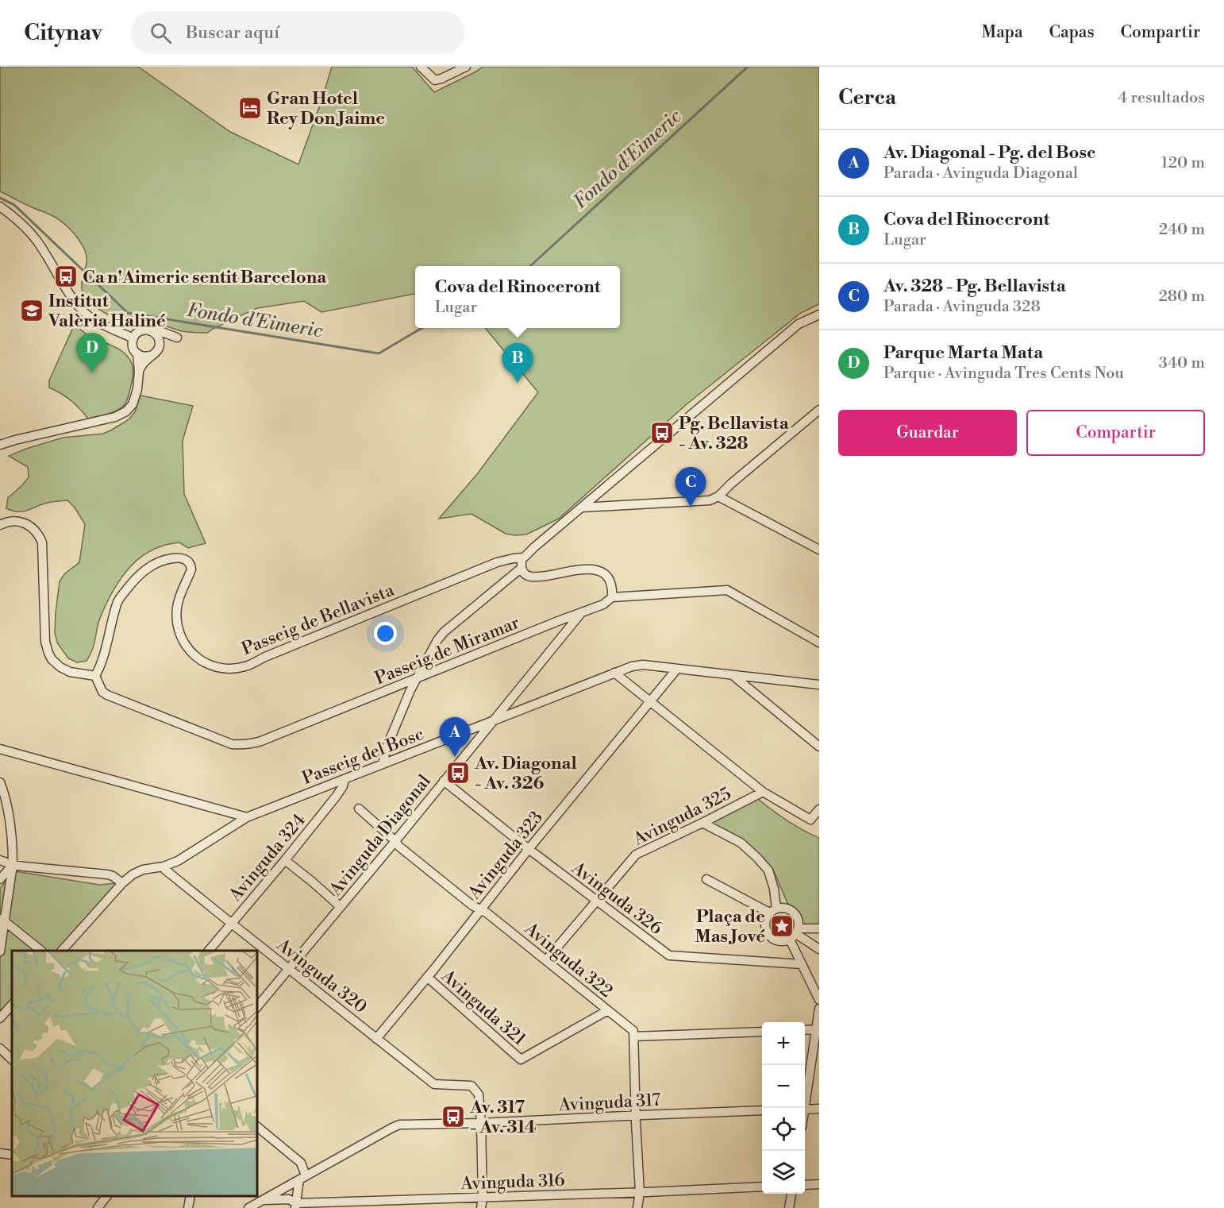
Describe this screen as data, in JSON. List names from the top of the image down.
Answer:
{
  "streets": {
    "street": [
      "Passeig de Bellavista",
      "Passeig de Miramar",
      "Passeig del Bosc",
      "Avinguda 325",
      "Avinguda Diagonal",
      "Avinguda 323",
      "Avinguda 324",
      "Avinguda 326",
      "Avinguda 322",
      "Avinguda 320",
      "Avinguda 321",
      "Avinguda 317",
      "Avinguda 316"
    ]
  },
  "crossings": [
    ["Passeig de Bellavista", "Passeig de Miramar"],
    ["Passeig de Miramar", "Avinguda Diagonal"],
    ["Passeig del Bosc", "Avinguda Diagonal"],
    ["Passeig del Bosc", "Avinguda 323"],
    ["Passeig del Bosc", "Avinguda 324"],
    ["Passeig del Bosc", "Avinguda 320"],
    ["Avinguda 325", "Avinguda 326"],
    ["Avinguda 325", "Avinguda 322"],
    ["Avinguda Diagonal", "Avinguda 326"],
    ["Avinguda Diagonal", "Avinguda 322"],
    ["Avinguda Diagonal", "Avinguda 320"],
    ["Avinguda 323", "Avinguda 326"],
    ["Avinguda 323", "Avinguda 322"],
    ["Avinguda 323", "Avinguda 320"],
    ["Avinguda 323", "Avinguda 321"],
    ["Avinguda 324", "Avinguda 320"],
    ["Avinguda 322", "Avinguda 321"],
    ["Avinguda 320", "Avinguda 317"],
    ["Avinguda 317", "Avinguda 316"]
  ],
  "water": ["Fondo d'Eimeric"],
  "places": {
    "hotel": ["Gran Hotel Rey Don Jaime"],
    "bus stop": [
      "Ca n'Aimeric sentit Barcelona",
      "Pg. Bellavista - Av. 328",
      "Av. Diagonal - Av. 326",
      "Av. 317 - Av. 314"
    ],
    "school or university": ["Institut Valèria Haliné"],
    "place": ["Plaça de Mas Jové"]
  },
  "page": {
    "header": "Citynav",
    "search": "Buscar aquí",
    "nav": ["Mapa", "Capas", "Compartir"],
    "heading": ["Cerca", "4 resultados"],
    "list": [
      {
        "mark": "A",
        "name": "Av. Diagonal - Pg. del Bosc",
        "note": "Parada · Avinguda Diagonal",
        "value": "120 m"
      },
      {
        "mark": "B",
        "name": "Cova del Rinoceront",
        "note": "Lugar",
        "value": "240 m"
      },
      {
        "mark": "C",
        "name": "Av. 328 - Pg. Bellavista",
        "note": "Parada · Avinguda 328",
        "value": "280 m"
      },
      {
        "mark": "D",
        "name": "Parque Marta Mata",
        "note": "Parque · Avinguda Tres Cents Nou",
        "value": "340 m"
      }
    ],
    "popup": ["Cova del Rinoceront", "Lugar"],
    "pins": [
      "D",
      "B",
      "C",
      "A"
    ],
    "buttons": ["Guardar", "Compartir"],
    "map_buttons": ["+", "−"]
  }
}
